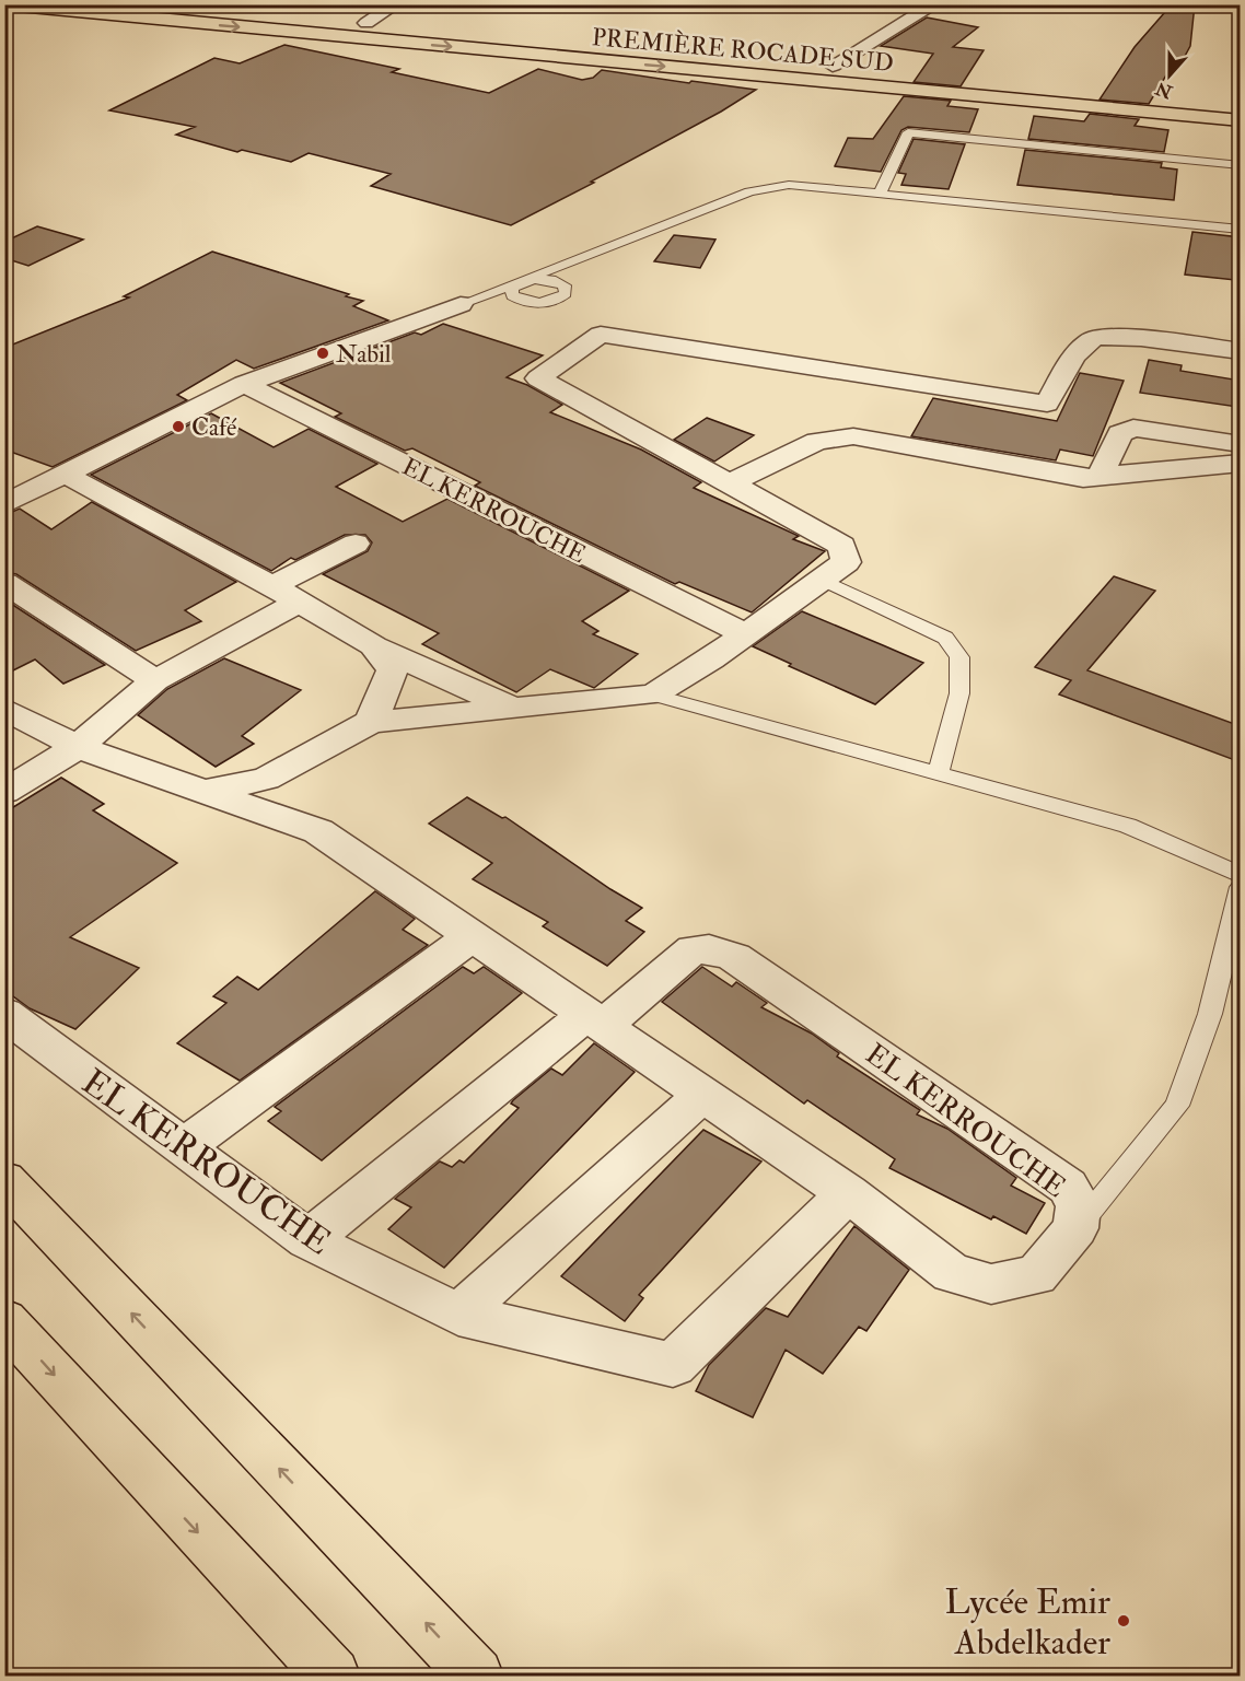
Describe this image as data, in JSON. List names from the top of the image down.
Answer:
{
  "streets": {
    "main road": ["PREMIÈRE ROCADE SUD"],
    "street": ["EL KERROUCHE"]
  },
  "places": ["Nabil", "Café", "Lycée Emir Abdelkader"],
  "north": "bottom"
}
